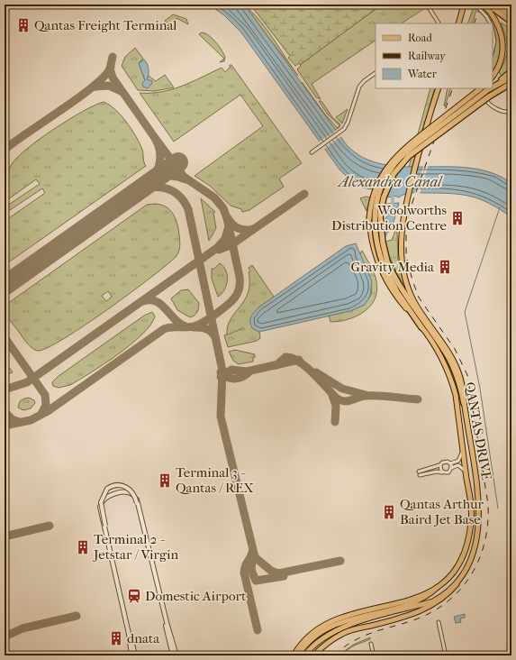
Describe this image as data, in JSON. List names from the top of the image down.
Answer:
{
  "streets": {
    "highway": ["QANTAS DRIVE"]
  },
  "water": ["Alexandra Canal"],
  "places": {
    "building": [
      "Qantas Freight Terminal",
      "Woolworths Distribution Centre",
      "Gravity Media",
      "Terminal 3 - Qantas / REX",
      "Qantas Arthur Baird Jet Base",
      "Terminal 2 - Jetstar / Virgin",
      "dnata"
    ],
    "station": ["Domestic Airport"]
  },
  "legend": ["Road", "Railway", "Water"]
}
